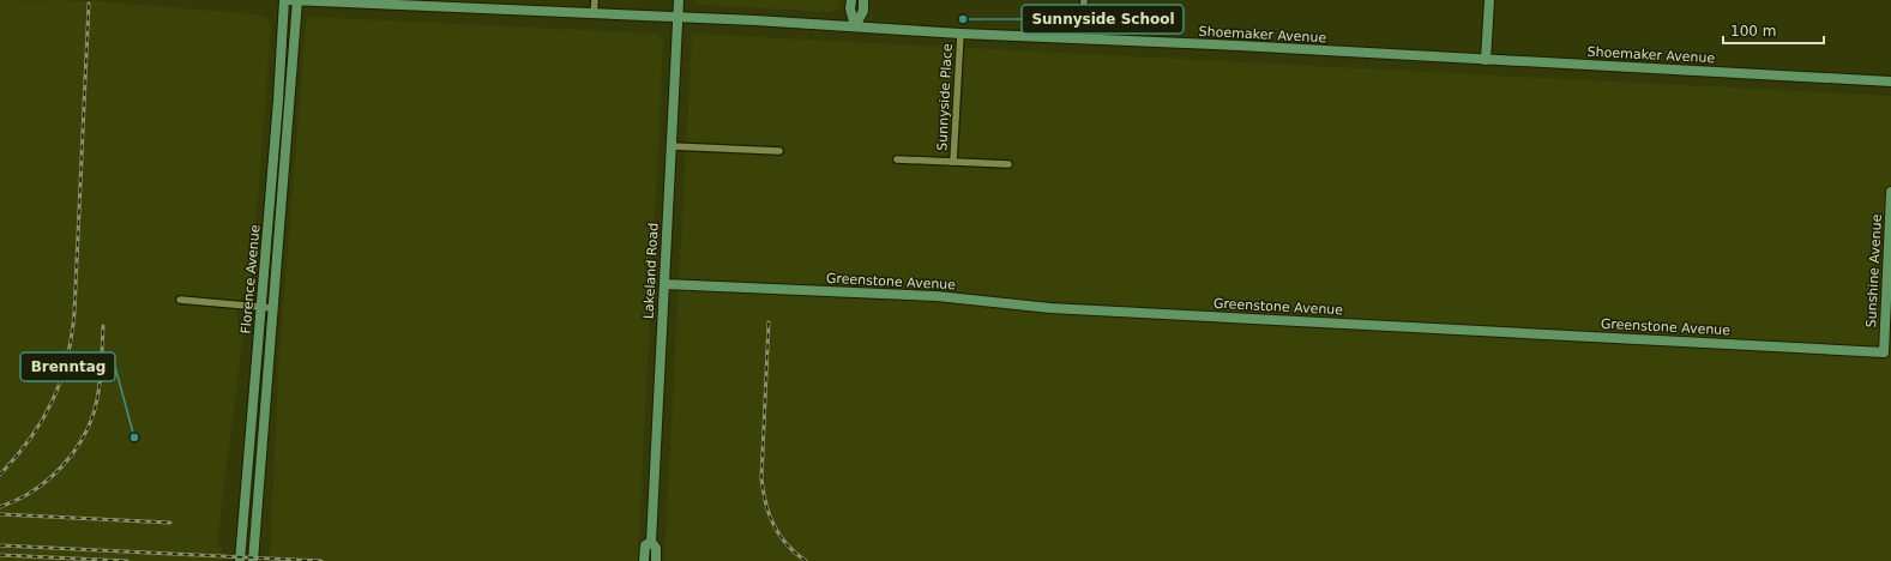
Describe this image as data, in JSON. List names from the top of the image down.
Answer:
{
  "streets": {
    "main road": [
      "Shoemaker Avenue",
      "Lakeland Road",
      "Sunshine Avenue",
      "Florence Avenue",
      "Greenstone Avenue"
    ],
    "street": ["Sunnyside Place"]
  },
  "crossings": [
    ["Shoemaker Avenue", "Sunnyside Place"],
    ["Shoemaker Avenue", "Lakeland Road"],
    ["Shoemaker Avenue", "Florence Avenue"],
    ["Lakeland Road", "Greenstone Avenue"],
    ["Sunshine Avenue", "Greenstone Avenue"]
  ],
  "places": ["Sunnyside School", "Brenntag"],
  "scale_bar": "100 m"
}
